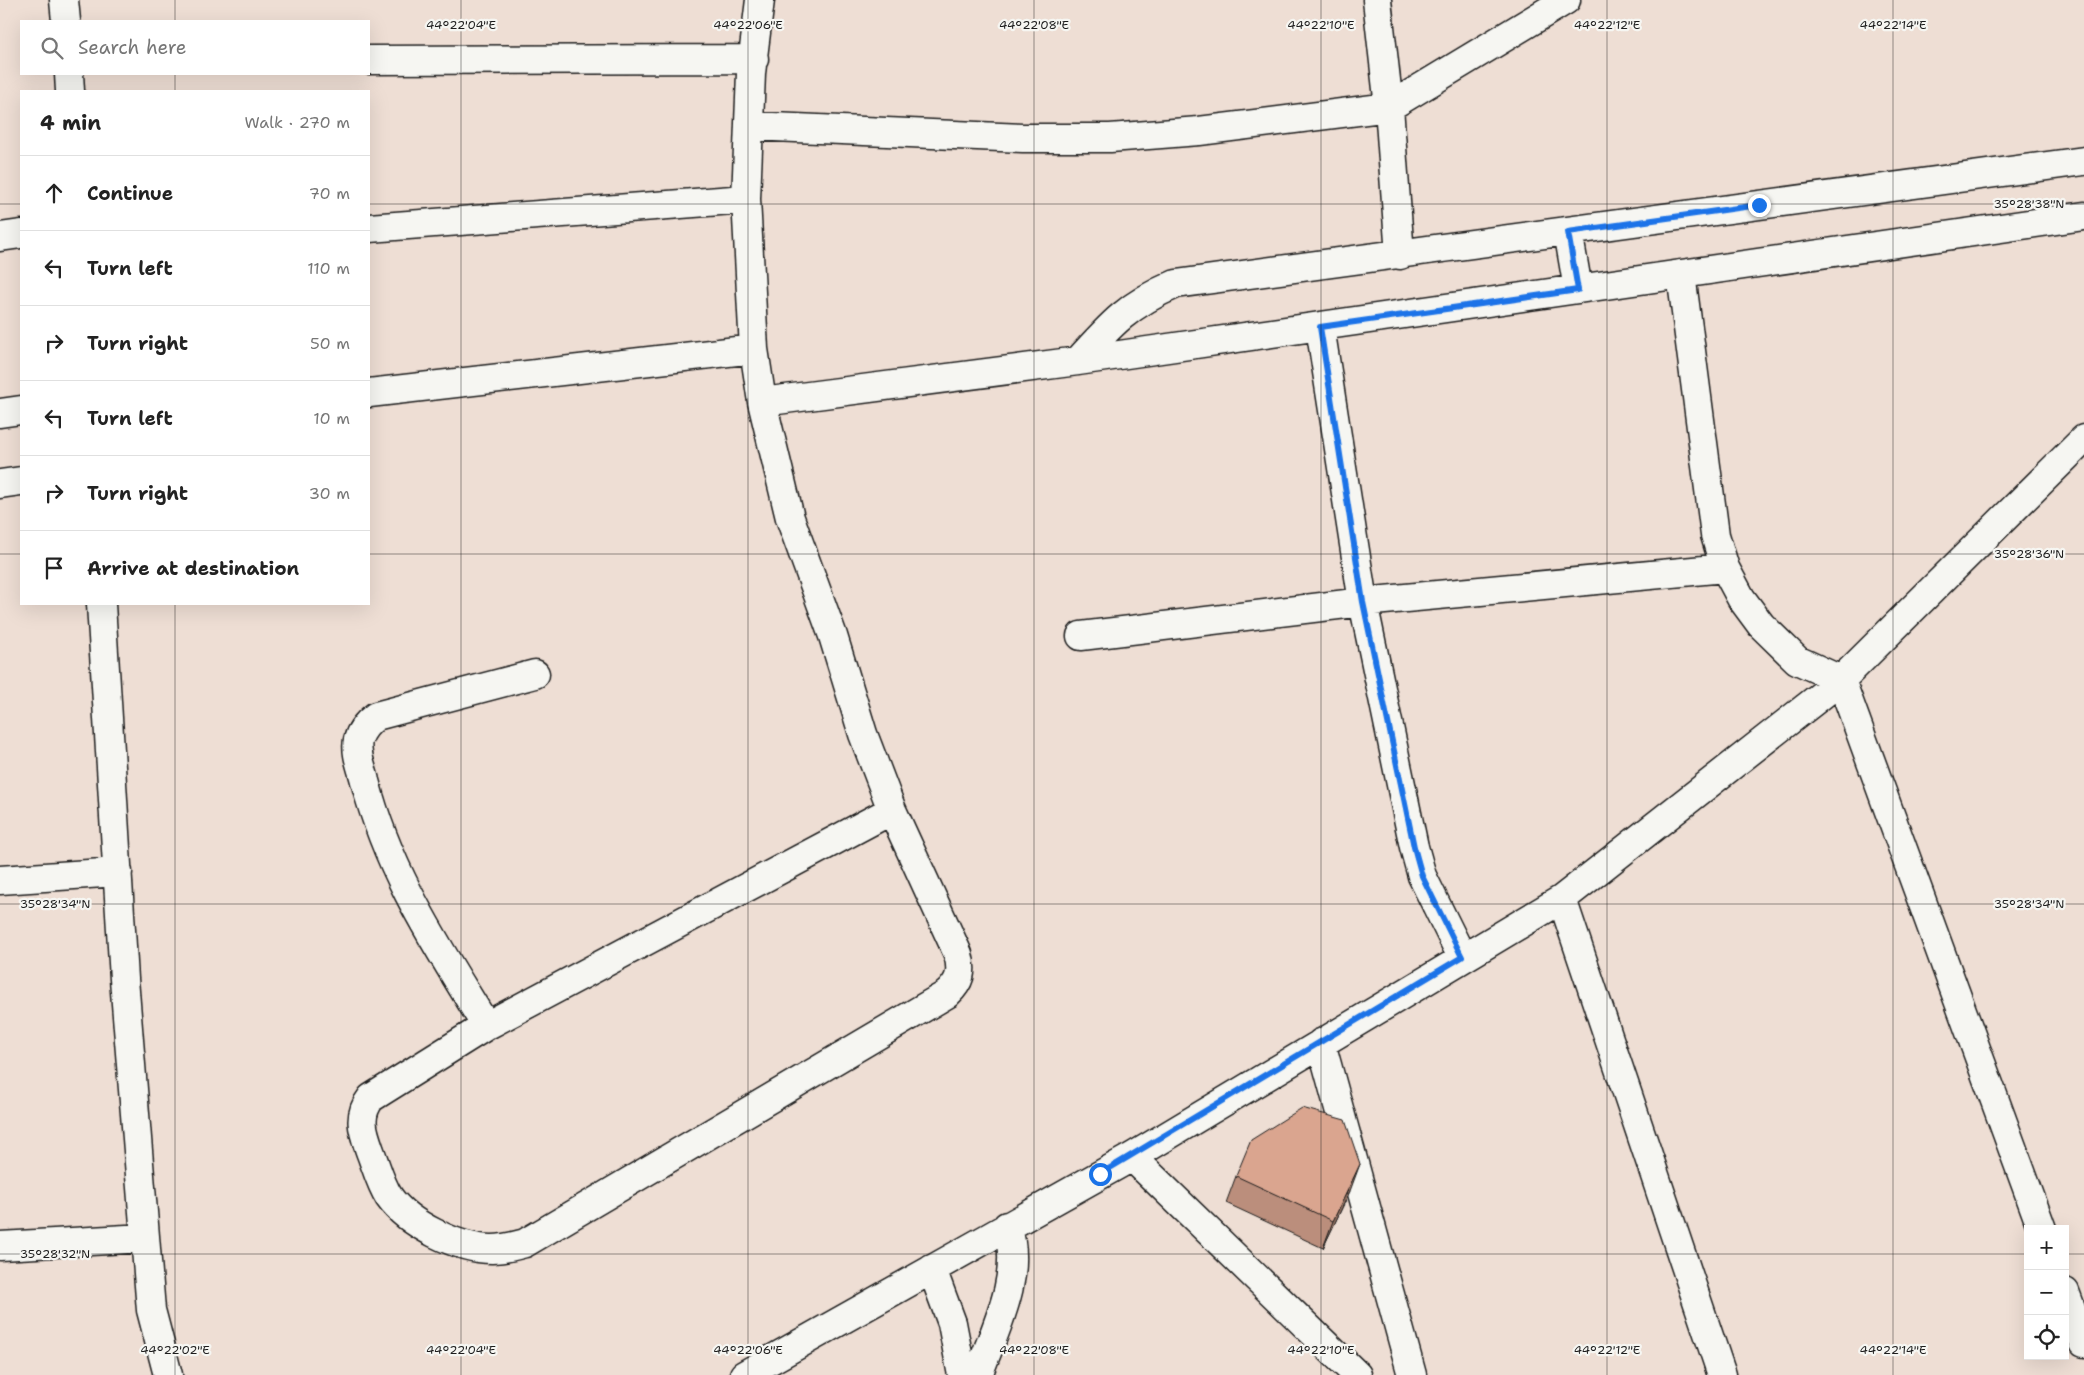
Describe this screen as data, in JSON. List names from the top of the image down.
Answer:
{
  "page": {
    "search": "Search here",
    "heading": ["4 min", "Walk · 270 m"],
    "list": [
      ["Continue", "70 m"],
      ["Turn left", "110 m"],
      ["Turn right", "50 m"],
      ["Turn left", "10 m"],
      ["Turn right", "30 m"],
      "Arrive at destination"
    ],
    "map_buttons": ["+", "−"]
  },
  "coordinates": [
    "44°22'04\"E",
    "44°22'06\"E",
    "44°22'08\"E",
    "44°22'10\"E",
    "44°22'12\"E",
    "44°22'14\"E",
    "35°28'38\"N",
    "35°28'36\"N",
    "35°28'34\"N",
    "35°28'32\"N",
    "44°22'02\"E"
  ]
}
